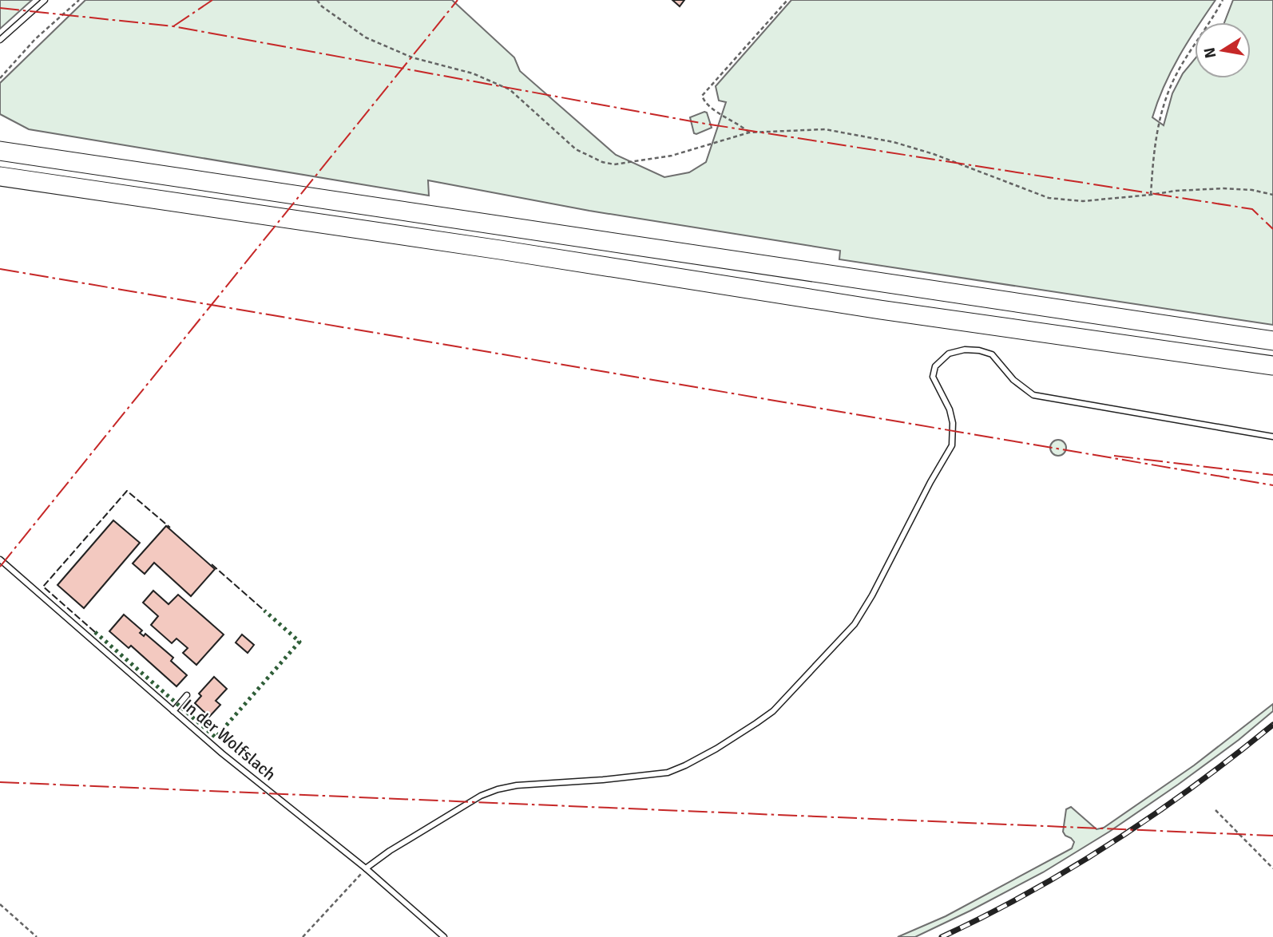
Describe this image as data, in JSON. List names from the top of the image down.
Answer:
{
  "streets": {
    "lane": ["In der Wolfslach"]
  },
  "north": "left"
}
